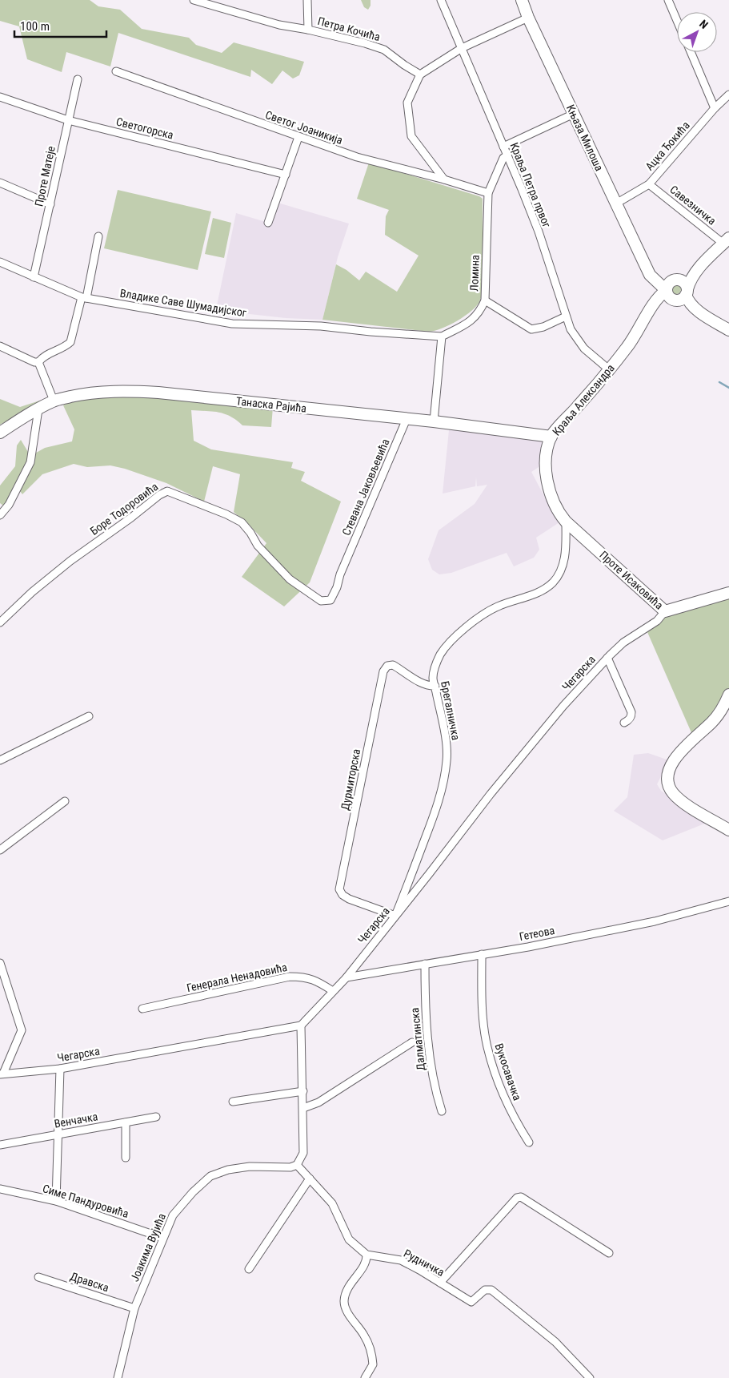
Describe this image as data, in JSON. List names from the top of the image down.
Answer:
{
  "streets": {
    "street": [
      "Петра Кочића",
      "Светог Јоаникија",
      "Светогорска",
      "Књаза Милоша",
      "Ацка Ђокића",
      "Проте Матеје",
      "Краља Петра првог",
      "Савезничка",
      "Ломина",
      "Владике Саве Шумадијског",
      "Краља Александра",
      "Танаска Рајића",
      "Стевана Јаковљевића",
      "Боре Тодоровића",
      "Проте Исаковића",
      "Чегарска",
      "Брегалничка",
      "Дурмиторска",
      "Гетеова",
      "Генерала Ненадовића",
      "Далматинска",
      "Вукосавачка",
      "Венчачка",
      "Симе Пандуровића",
      "Јоакима Вујића",
      "Рудничка",
      "Дравска"
    ]
  },
  "crossings": [
    ["Светог Јоаникија", "Ломина"],
    ["Светогорска", "Проте Матеје"],
    ["Књаза Милоша", "Ацка Ђокића"],
    ["Књаза Милоша", "Краља Александра"],
    ["Ацка Ђокића", "Савезничка"],
    ["Проте Матеје", "Владике Саве Шумадијског"],
    ["Краља Петра првог", "Ломина"],
    ["Краља Петра првог", "Краља Александра"],
    ["Ломина", "Владике Саве Шумадијског"],
    ["Краља Александра", "Танаска Рајића"],
    ["Краља Александра", "Проте Исаковића"],
    ["Краља Александра", "Брегалничка"],
    ["Танаска Рајића", "Стевана Јаковљевића"],
    ["Стевана Јаковљевића", "Боре Тодоровића"],
    ["Проте Исаковића", "Чегарска"],
    ["Проте Исаковића", "Брегалничка"],
    ["Чегарска", "Брегалничка"],
    ["Чегарска", "Дурмиторска"],
    ["Чегарска", "Гетеова"],
    ["Чегарска", "Генерала Ненадовића"],
    ["Брегалничка", "Дурмиторска"],
    ["Гетеова", "Далматинска"],
    ["Гетеова", "Вукосавачка"],
    ["Симе Пандуровића", "Јоакима Вујића"],
    ["Јоакима Вујића", "Дравска"]
  ],
  "scale_bar": "100 m",
  "north": "top right"
}
